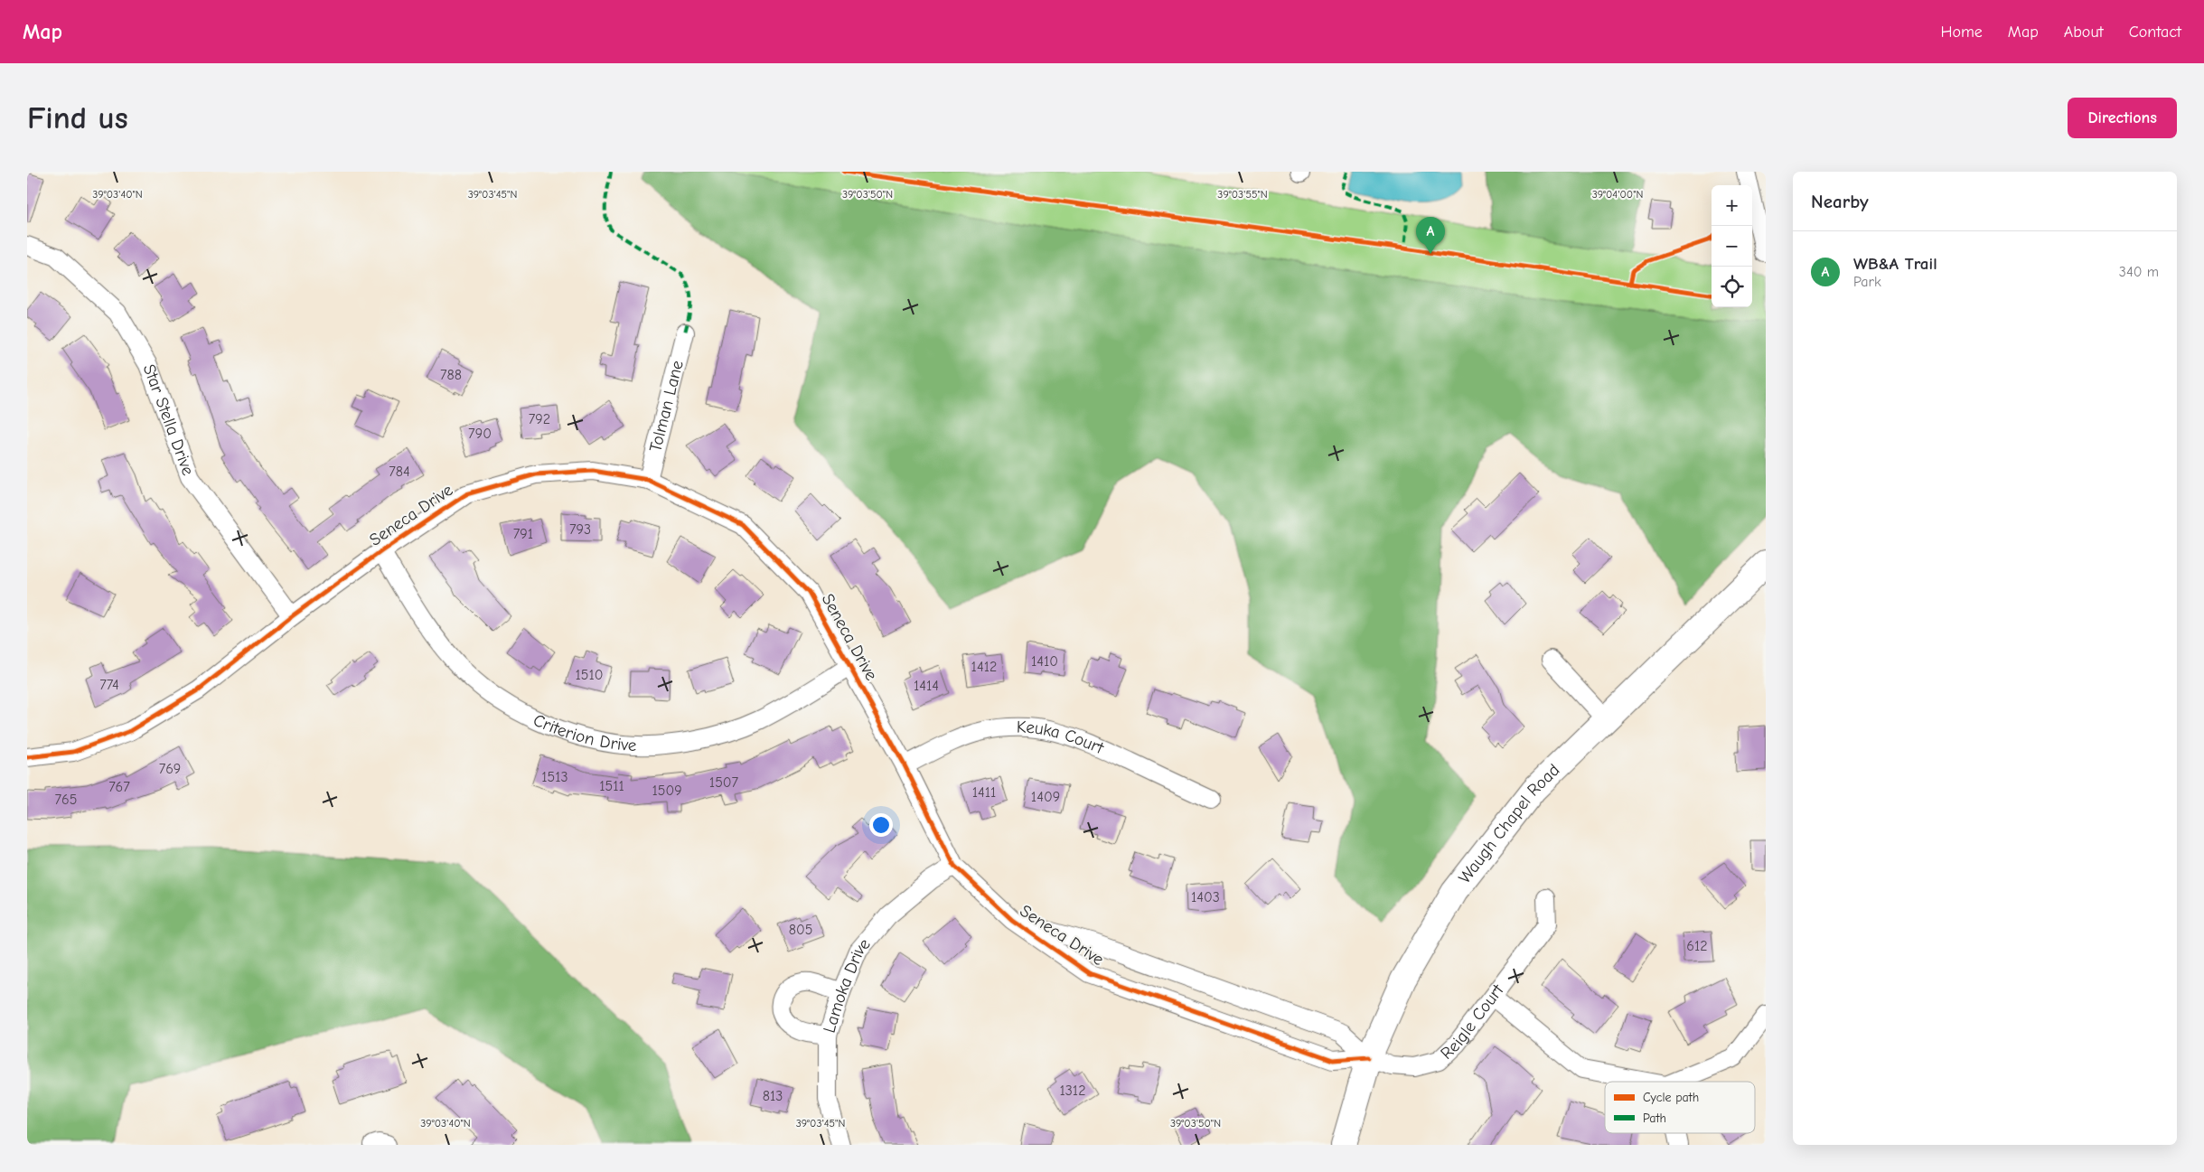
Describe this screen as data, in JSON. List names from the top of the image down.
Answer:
{
  "streets": {
    "main road": ["Waugh Chapel Road"],
    "street": [
      "Tolman Lane",
      "Star Stella Drive",
      "Seneca Drive",
      "Criterion Drive",
      "Keuka Court",
      "Lamoka Drive",
      "Reigle Court"
    ]
  },
  "crossings": [
    ["Tolman Lane", "Seneca Drive"],
    ["Star Stella Drive", "Seneca Drive"],
    ["Seneca Drive", "Criterion Drive"],
    ["Seneca Drive", "Keuka Court"],
    ["Seneca Drive", "Waugh Chapel Road"],
    ["Seneca Drive", "Lamoka Drive"],
    ["Seneca Drive", "Reigle Court"],
    ["Waugh Chapel Road", "Reigle Court"]
  ],
  "house_numbers": [
    "788",
    "792",
    "790",
    "784",
    "793",
    "791",
    "1410",
    "1412",
    "1510",
    "774",
    "1414",
    "769",
    "1513",
    "1507",
    "1511",
    "767",
    "1509",
    "1411",
    "1409",
    "765",
    "1403",
    "805",
    "612",
    "1312",
    "813"
  ],
  "legend": ["Cycle path", "Path"],
  "page": {
    "header": "Map",
    "nav": [
      "Home",
      "Map",
      "About",
      "Contact"
    ],
    "buttons": "Directions",
    "title": "Find us",
    "heading": "Nearby",
    "map_buttons": ["+", "−"],
    "pins": "A",
    "list": [
      {
        "mark": "A",
        "name": "WB&A Trail",
        "note": "Park",
        "value": "340 m"
      }
    ]
  },
  "coordinates": [
    "39°03'40\"N",
    "39°03'45\"N",
    "39°03'50\"N",
    "39°03'55\"N",
    "39°04'00\"N"
  ]
}
